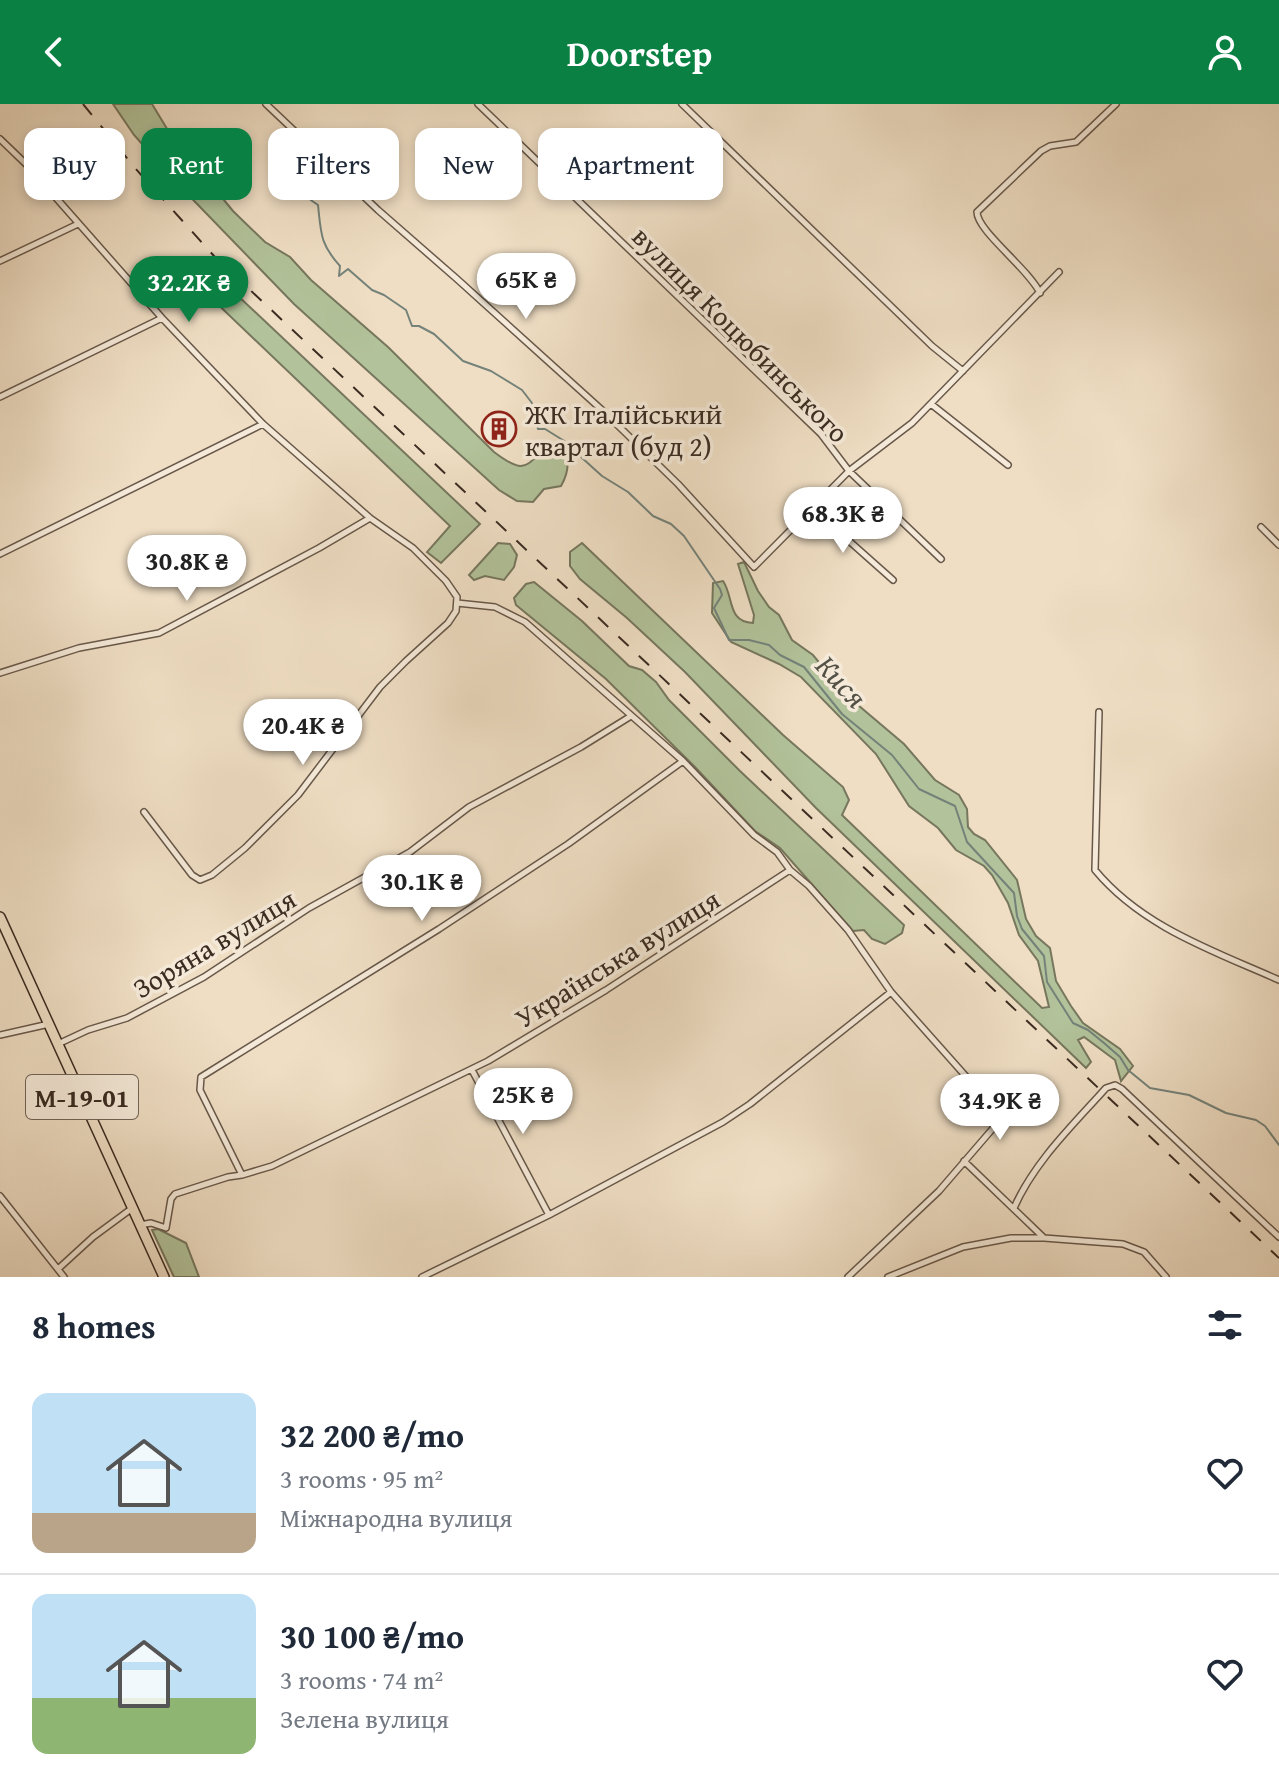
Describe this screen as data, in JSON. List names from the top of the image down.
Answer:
{
  "streets": {
    "main road": ["М-19-01"],
    "street": ["вулиця Коцюбинського", "Зоряна вулиця", "Українська вулиця"]
  },
  "crossings": [
    ["Зоряна вулиця", "М-19-01"],
    ["Українська вулиця", "М-19-01"]
  ],
  "water": ["Кися"],
  "places": {
    "building": ["ЖК Італійський квартал (буд 2)"]
  },
  "page": {
    "header": "Doorstep",
    "chip": [
      "Buy",
      "Rent",
      "Filters",
      "New",
      "Apartment"
    ],
    "price": [
      "65K ₴",
      "32.2K ₴",
      "68.3K ₴",
      "30.8K ₴",
      "20.4K ₴",
      "30.1K ₴",
      "25K ₴",
      "34.9K ₴"
    ],
    "heading": "8 homes",
    "list": [
      {
        "name": "32 200 ₴/mo",
        "note": "3 rooms · 95 m² · Міжнародна вулиця"
      },
      {
        "name": "30 100 ₴/mo",
        "note": "3 rooms · 74 m² · Зелена вулиця"
      }
    ]
  }
}
